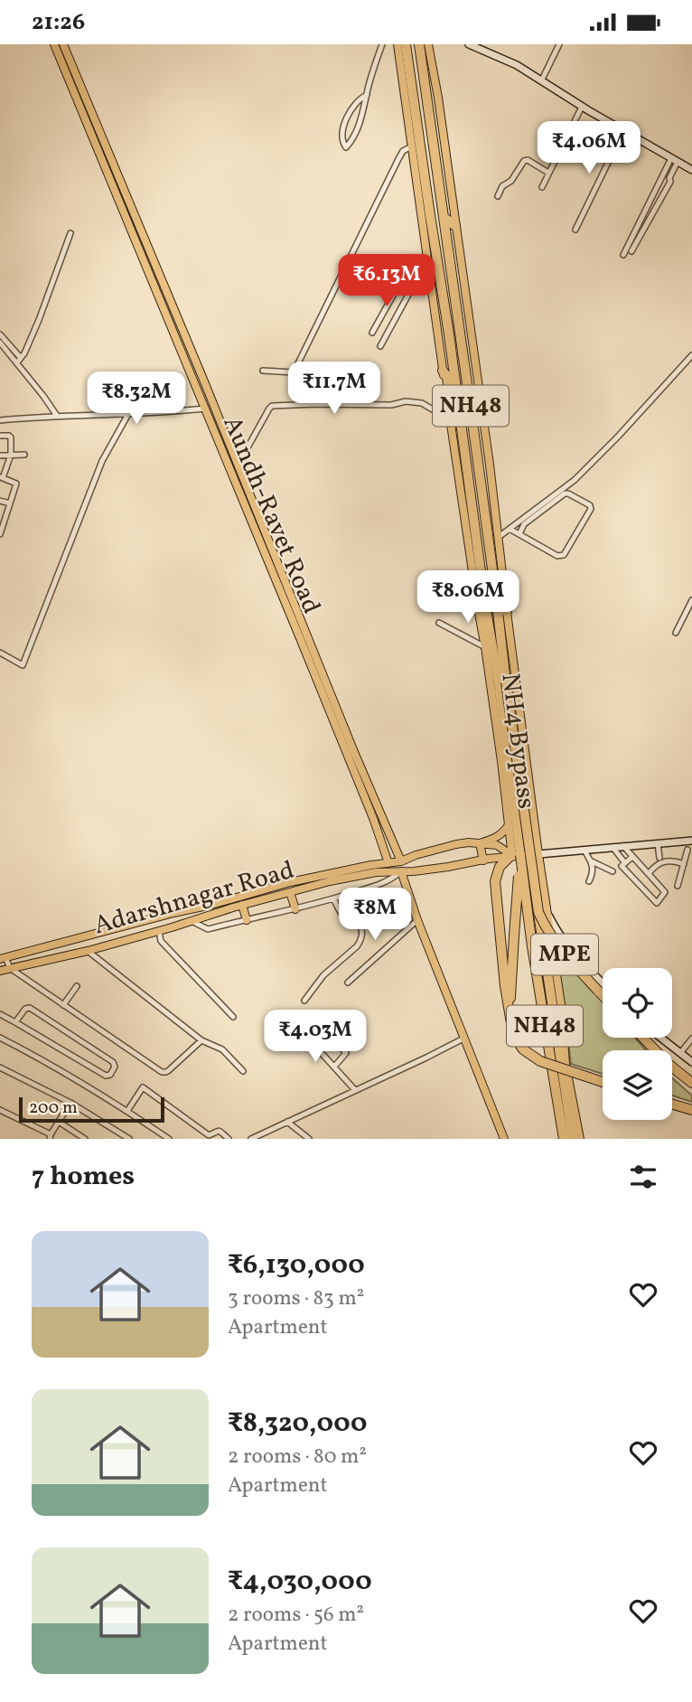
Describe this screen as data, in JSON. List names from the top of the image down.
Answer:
{
  "streets": {
    "highway": ["NH48", "MPE"],
    "main road": ["Aundh-Ravet Road", "NH4 Bypass", "Adarshnagar Road"]
  },
  "crossings": [
    ["NH48", "NH4 Bypass"],
    ["NH48", "Adarshnagar Road"],
    ["NH48", "MPE"],
    ["Aundh-Ravet Road", "NH4 Bypass"],
    ["Aundh-Ravet Road", "Adarshnagar Road"],
    ["NH4 Bypass", "Adarshnagar Road"],
    ["NH4 Bypass", "MPE"],
    ["Adarshnagar Road", "MPE"]
  ],
  "scale_bar": "200 m",
  "page": {
    "status": "21:26",
    "price": [
      "₹4.06M",
      "₹6.13M",
      "₹11.7M",
      "₹8.32M",
      "₹8.06M",
      "₹8M",
      "₹4.03M"
    ],
    "scale": "200 m",
    "heading": "7 homes",
    "list": [
      {
        "name": "₹6,130,000",
        "note": "3 rooms · 83 m² · Apartment"
      },
      {
        "name": "₹8,320,000",
        "note": "2 rooms · 80 m² · Apartment"
      },
      {
        "name": "₹4,030,000",
        "note": "2 rooms · 56 m² · Apartment"
      }
    ]
  }
}
